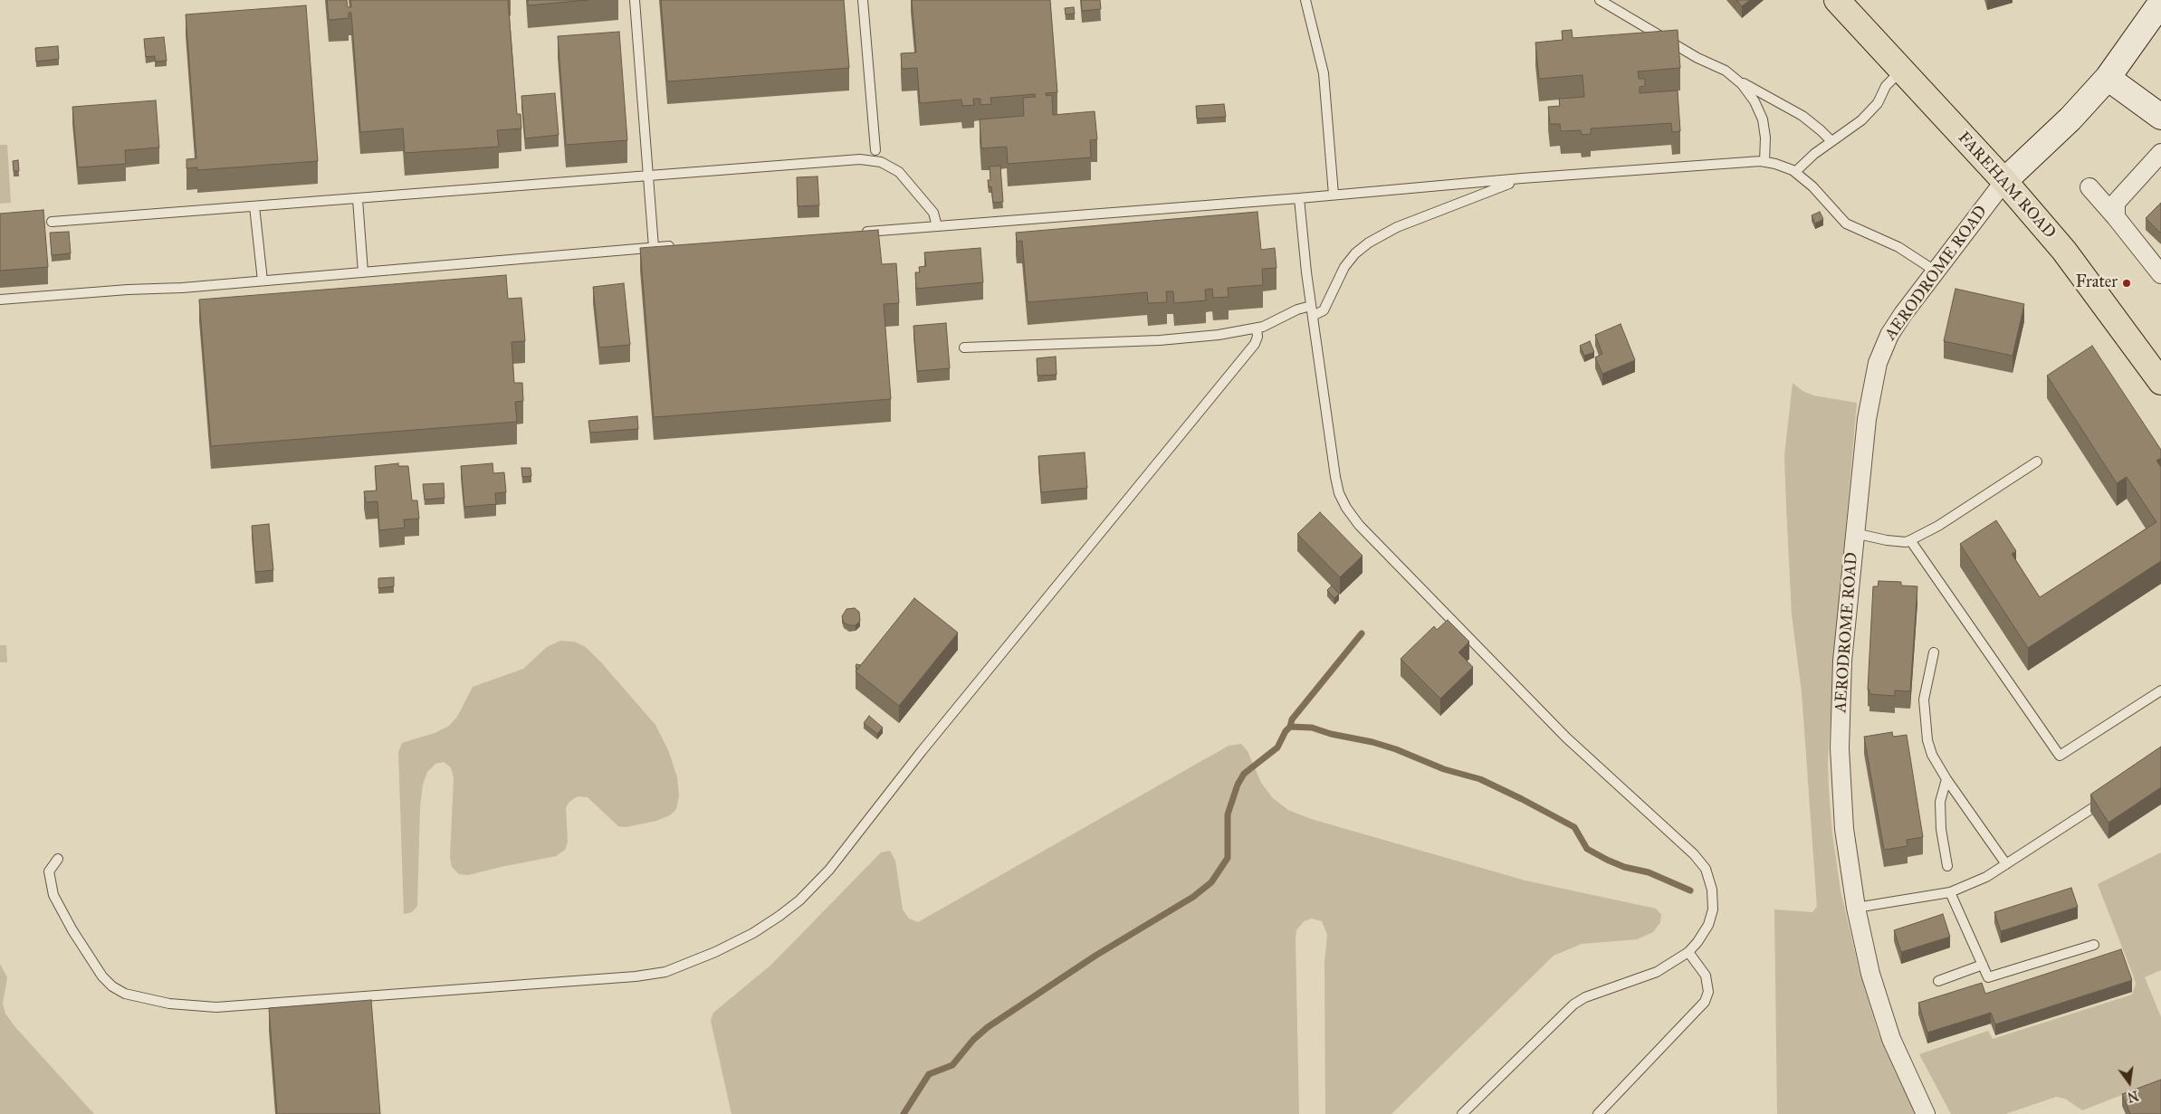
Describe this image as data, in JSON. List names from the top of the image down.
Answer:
{
  "streets": {
    "main road": ["FAREHAM ROAD"],
    "street": ["AERODROME ROAD"]
  },
  "crossings": [
    ["FAREHAM ROAD", "AERODROME ROAD"]
  ],
  "places": ["Frater"],
  "north": "bottom"
}
